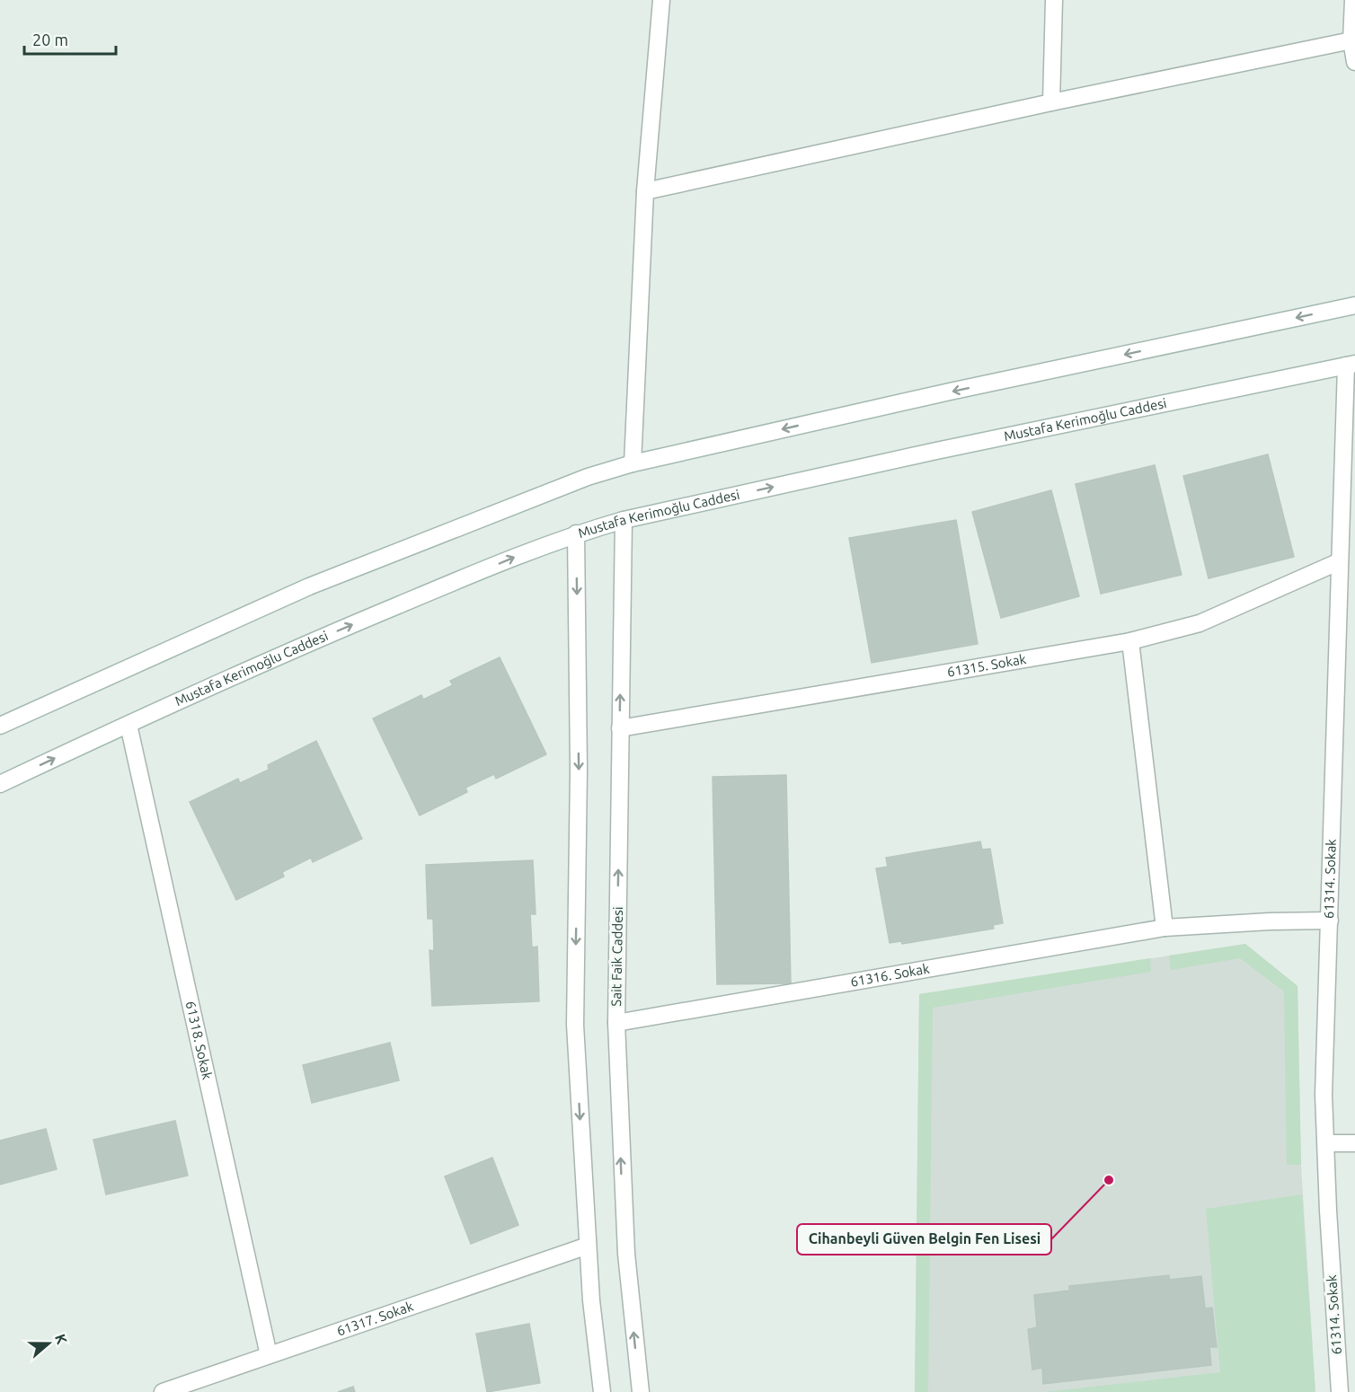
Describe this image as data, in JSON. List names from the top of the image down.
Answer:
{
  "streets": {
    "street": [
      "Mustafa Kerimoğlu Caddesi",
      "61315. Sokak",
      "61314. Sokak",
      "Sait Faik Caddesi",
      "61316. Sokak",
      "61318. Sokak",
      "61317. Sokak"
    ]
  },
  "crossings": [
    ["Mustafa Kerimoğlu Caddesi", "61314. Sokak"],
    ["Mustafa Kerimoğlu Caddesi", "Sait Faik Caddesi"],
    ["Mustafa Kerimoğlu Caddesi", "61318. Sokak"],
    ["61315. Sokak", "61314. Sokak"],
    ["61315. Sokak", "Sait Faik Caddesi"],
    ["61314. Sokak", "61316. Sokak"],
    ["Sait Faik Caddesi", "61316. Sokak"],
    ["61318. Sokak", "61317. Sokak"]
  ],
  "places": ["Cihanbeyli Güven Belgin Fen Lisesi"],
  "scale_bar": "20 m",
  "north": "right"
}
